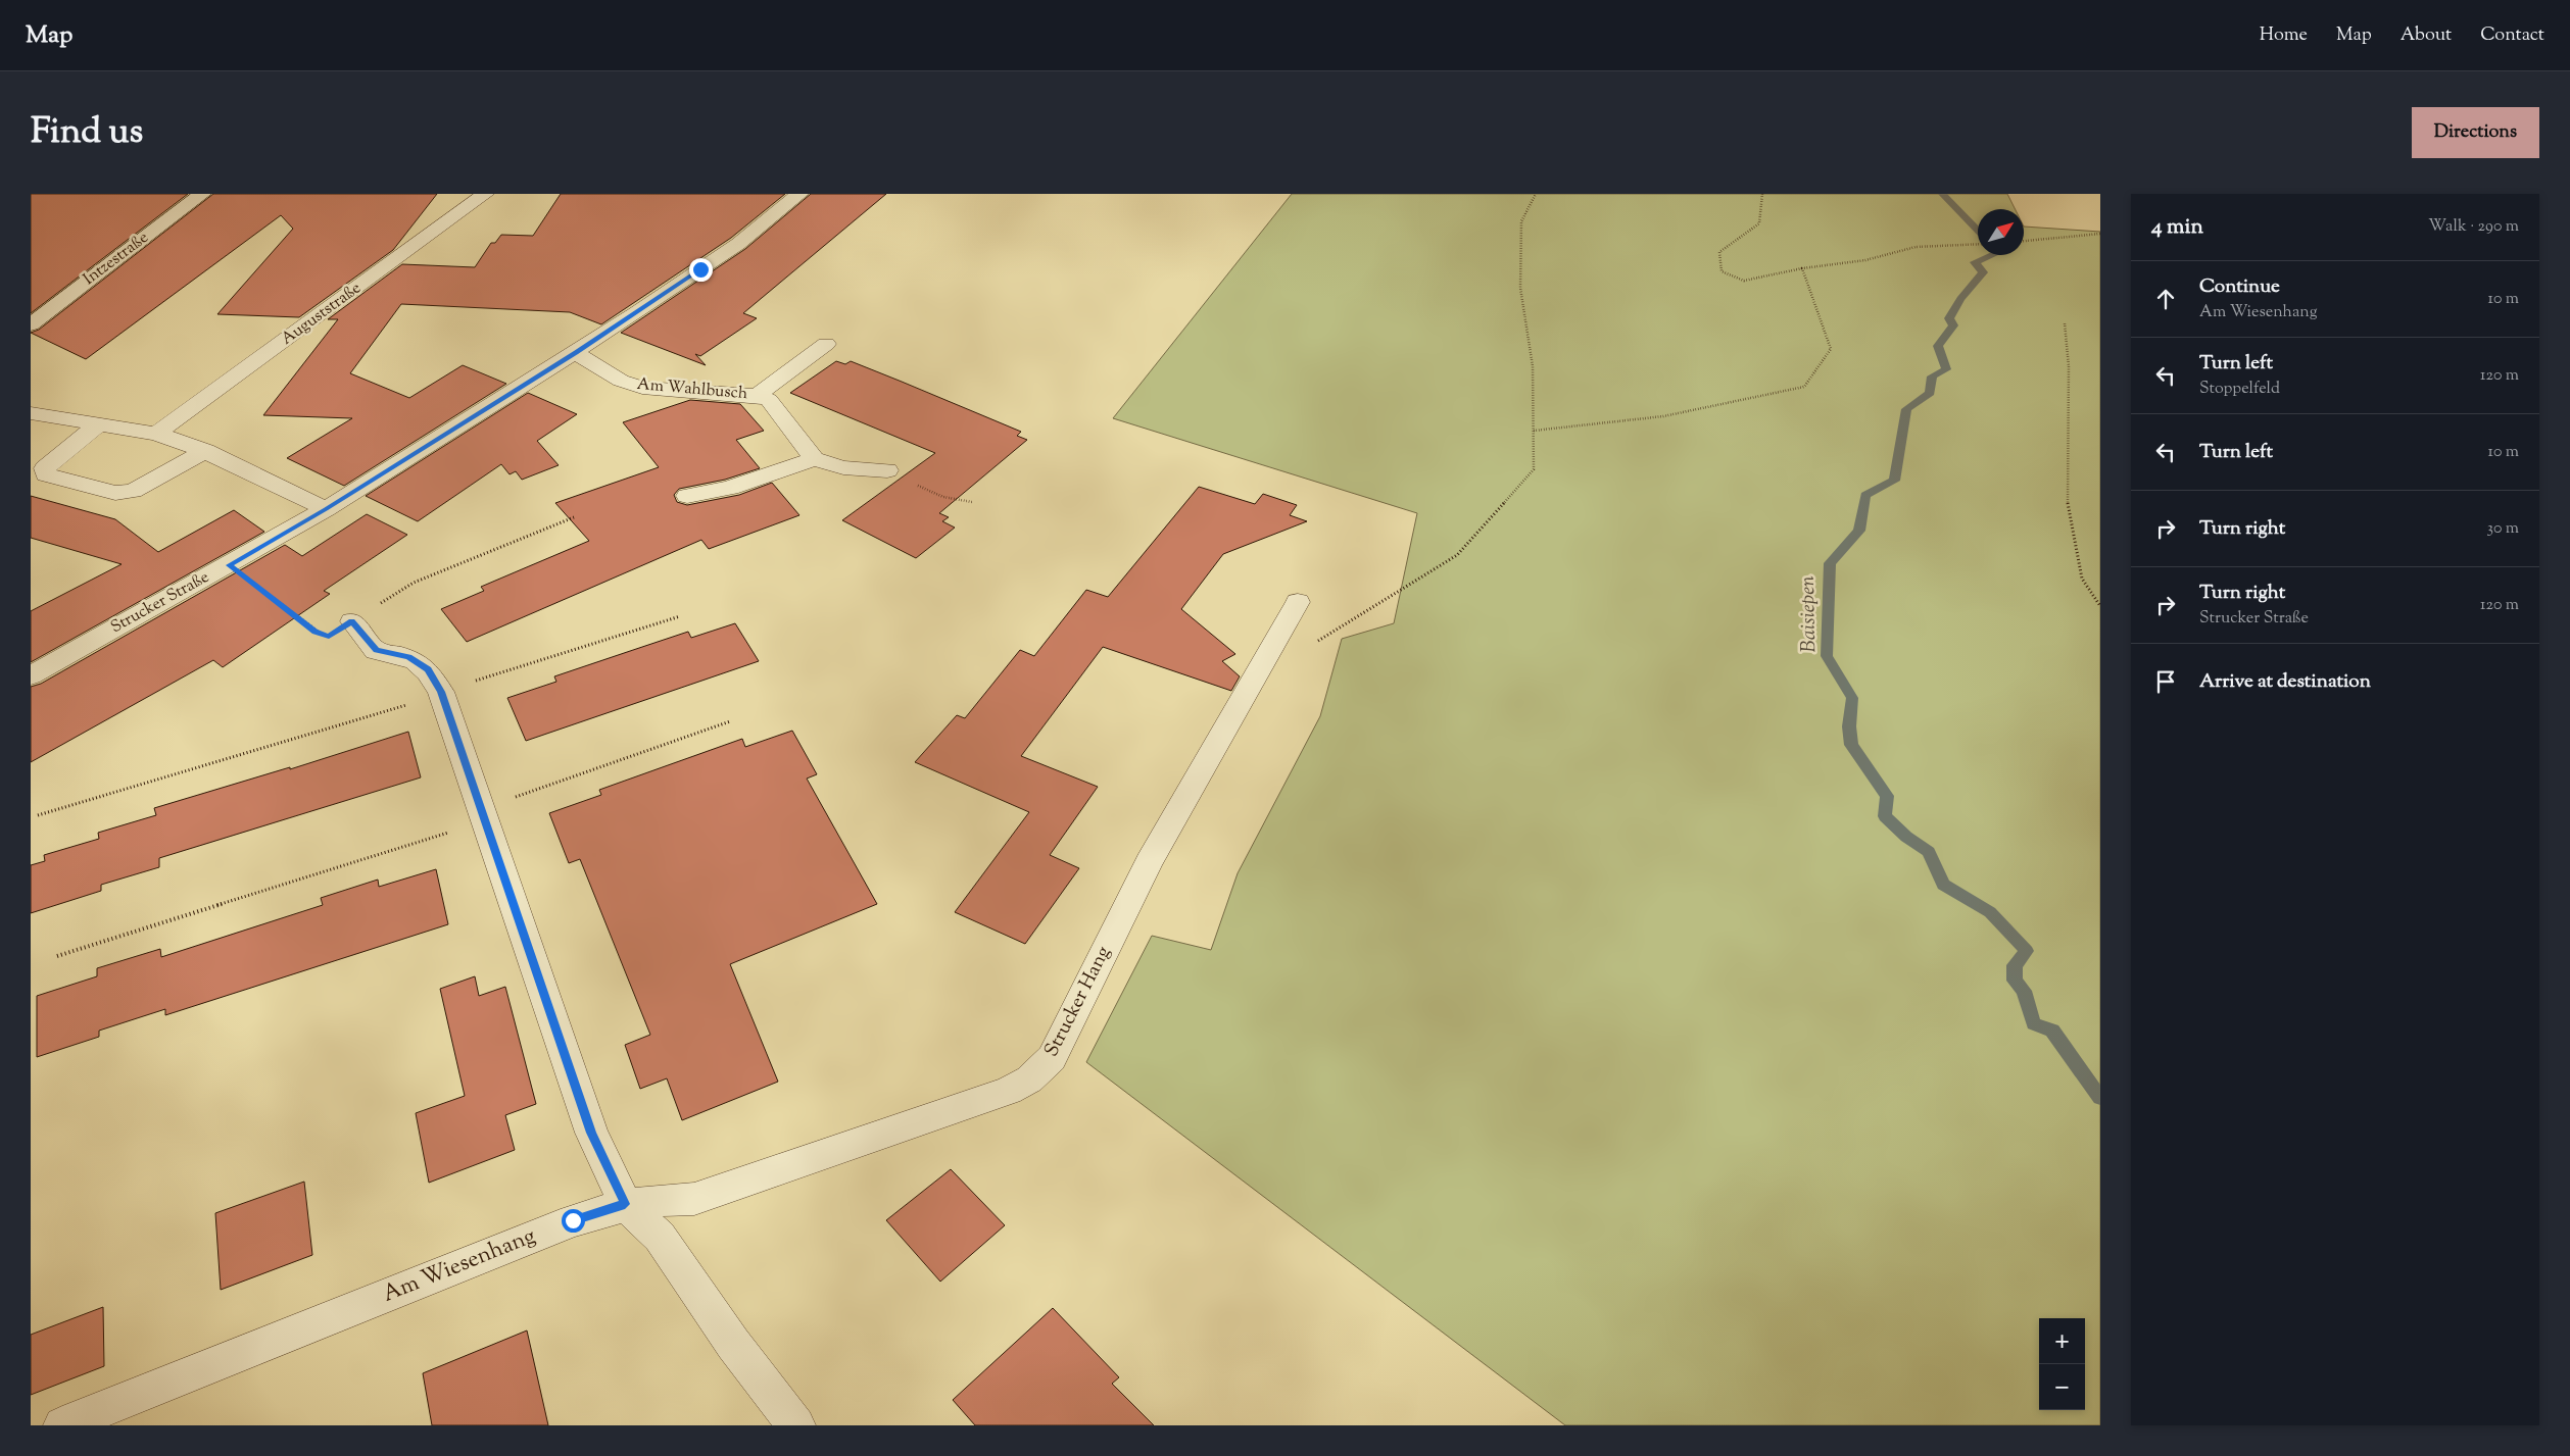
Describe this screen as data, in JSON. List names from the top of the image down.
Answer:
{
  "streets": {
    "street": [
      "Intzestraße",
      "Auguststraße",
      "Am Wahlbusch",
      "Strucker Straße",
      "Strucker Hang",
      "Am Wiesenhang"
    ]
  },
  "crossings": [
    ["Am Wahlbusch", "Strucker Straße"],
    ["Strucker Hang", "Am Wiesenhang"]
  ],
  "water": ["Baisiepen"],
  "north": "top right",
  "page": {
    "header": "Map",
    "nav": [
      "Home",
      "Map",
      "About",
      "Contact"
    ],
    "title": "Find us",
    "buttons": "Directions",
    "heading": ["4 min", "Walk · 290 m"],
    "list": [
      ["Continue", "Am Wiesenhang", "10 m"],
      ["Turn left", "Stoppelfeld", "120 m"],
      ["Turn left", "10 m"],
      ["Turn right", "30 m"],
      ["Turn right", "Strucker Straße", "120 m"],
      "Arrive at destination"
    ],
    "map_buttons": ["+", "−"]
  }
}
